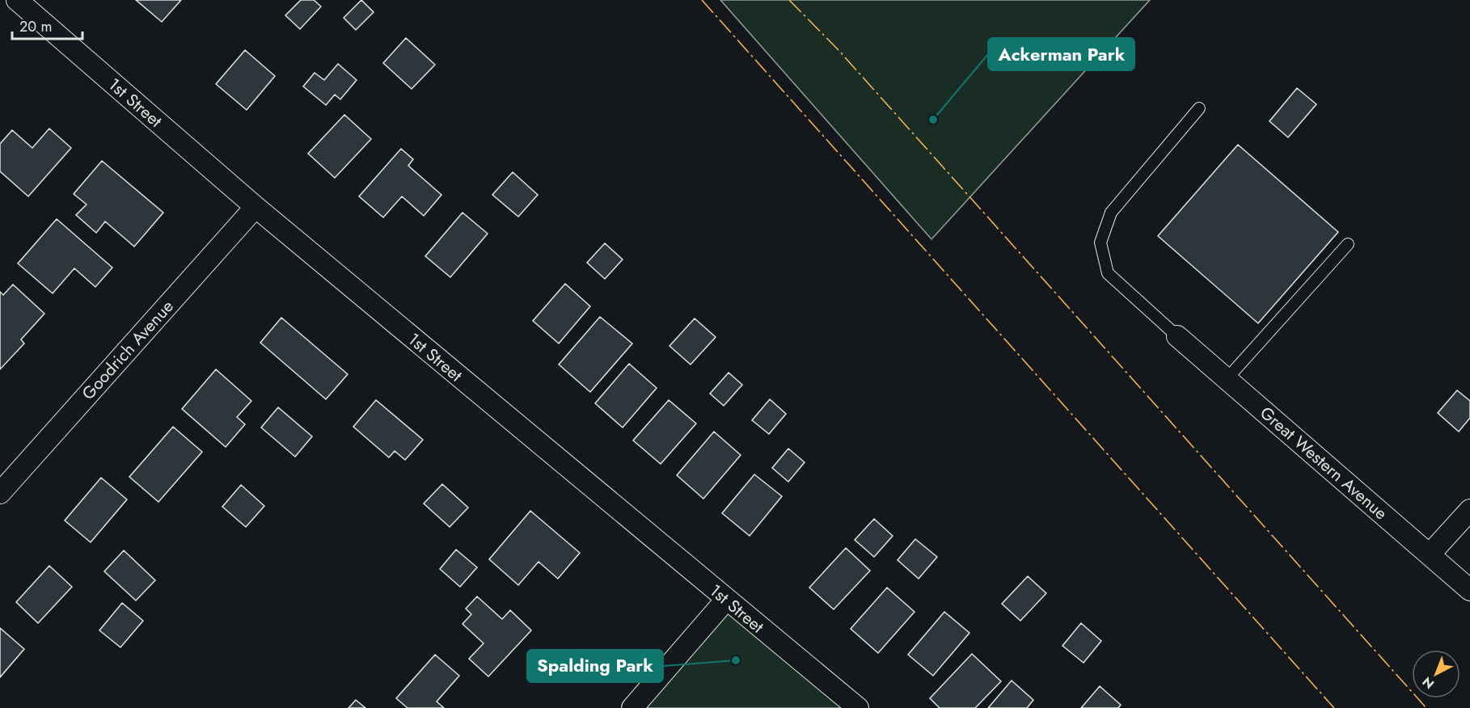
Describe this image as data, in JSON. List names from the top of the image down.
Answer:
{
  "streets": {
    "street": ["1st Street", "Goodrich Avenue", "Great Western Avenue"]
  },
  "crossings": [
    ["1st Street", "Goodrich Avenue"]
  ],
  "places": ["Ackerman Park", "Spalding Park"],
  "scale_bar": "20 m",
  "north": "bottom left"
}
